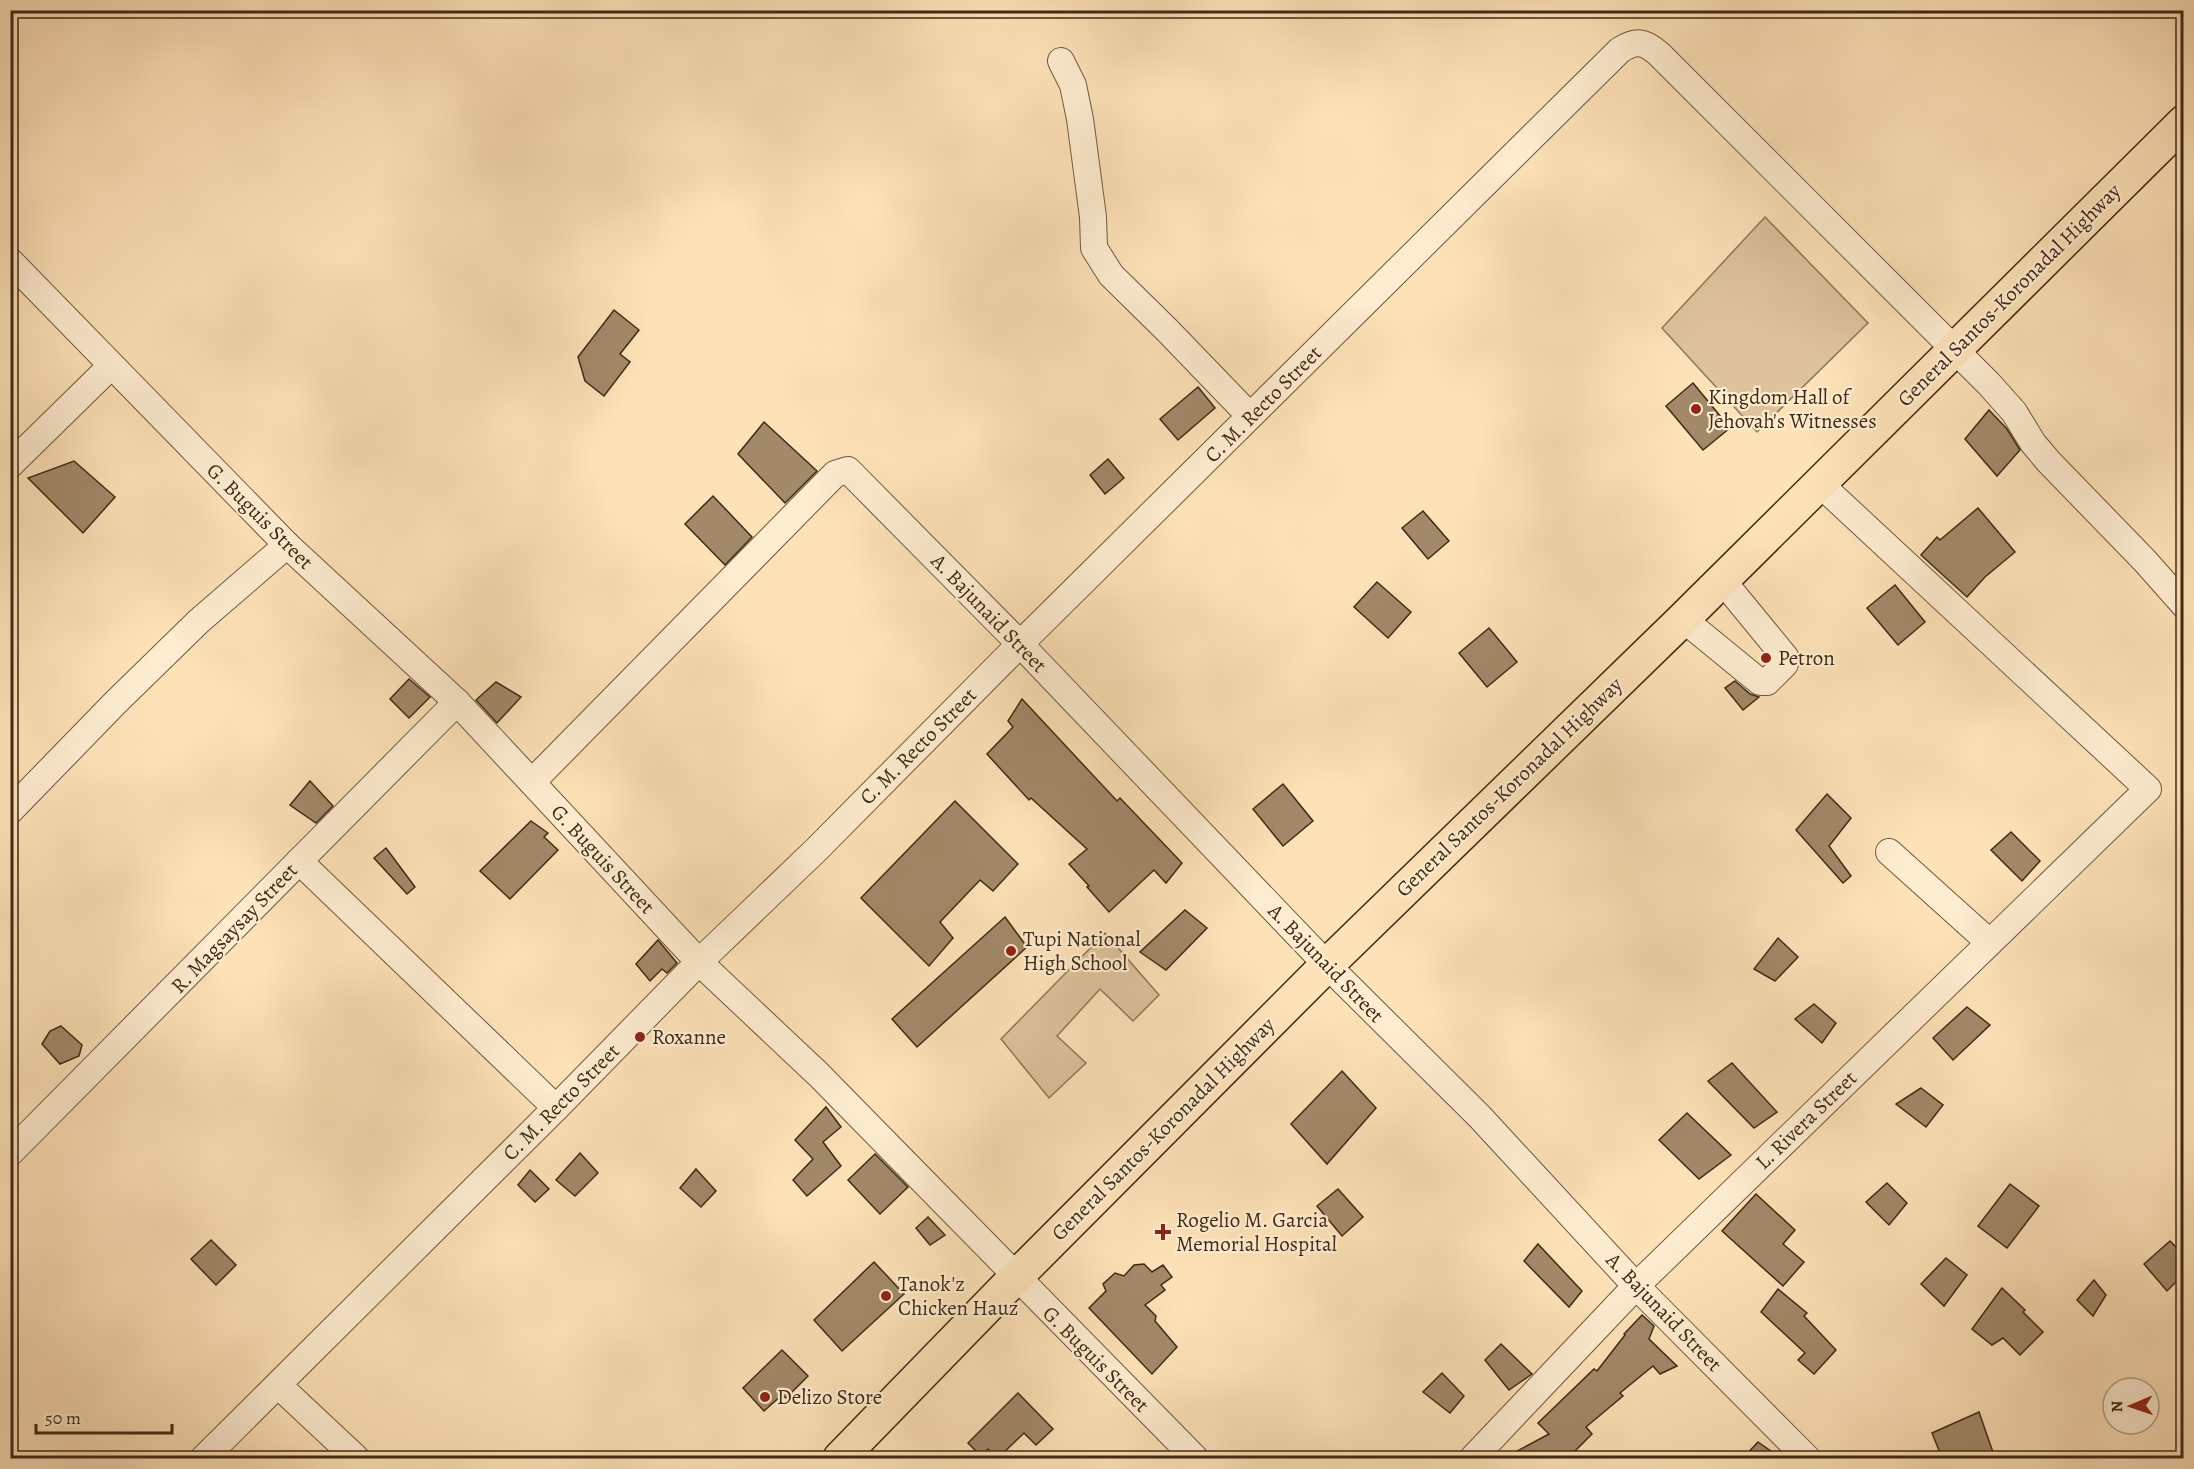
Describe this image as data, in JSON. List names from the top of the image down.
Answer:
{
  "streets": {
    "highway": ["General Santos-Koronadal Highway"],
    "street": [
      "C. M. Recto Street",
      "G. Buguis Street",
      "A. Bajunaid Street",
      "R. Magsaysay Street",
      "L. Rivera Street"
    ]
  },
  "crossings": [
    ["General Santos-Koronadal Highway", "C. M. Recto Street"],
    ["General Santos-Koronadal Highway", "G. Buguis Street"],
    ["General Santos-Koronadal Highway", "A. Bajunaid Street"],
    ["General Santos-Koronadal Highway", "L. Rivera Street"],
    ["C. M. Recto Street", "G. Buguis Street"],
    ["C. M. Recto Street", "A. Bajunaid Street"],
    ["G. Buguis Street", "A. Bajunaid Street"],
    ["G. Buguis Street", "R. Magsaysay Street"],
    ["A. Bajunaid Street", "L. Rivera Street"]
  ],
  "places": {
    "other": [
      "Kingdom Hall of Jehovah's Witnesses",
      "Petron",
      "Tupi National High School",
      "Roxanne",
      "Tanok'z Chicken Hauz",
      "Delizo Store"
    ],
    "health": ["Rogelio M. Garcia Memorial Hospital"]
  },
  "scale_bar": "50 m",
  "north": "left"
}
